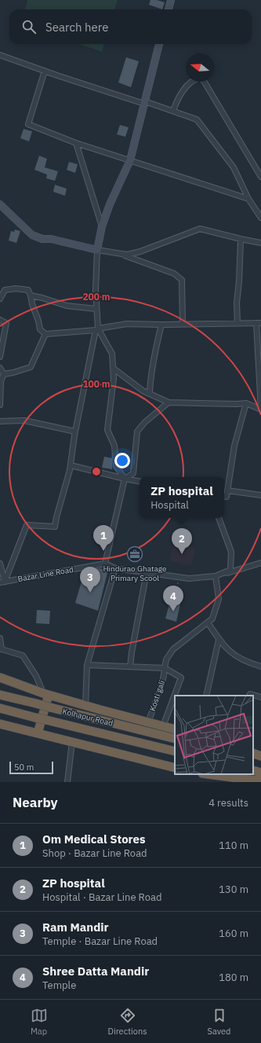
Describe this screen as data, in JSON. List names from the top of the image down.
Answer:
{
  "streets": {
    "highway": ["Kolhapur Road"],
    "street": ["Bazar Line Road", "Kosti gali"]
  },
  "places": {
    "office": ["Hindurao Ghatage Primary Scool"]
  },
  "scale_bar": "50 m",
  "north": "left",
  "page": {
    "search": "Search here",
    "popup": ["ZP hospital", "Hospital"],
    "pins": [
      "1",
      "2",
      "3",
      "4"
    ],
    "scale": "50 m",
    "heading": ["Nearby", "4 results"],
    "list": [
      {
        "mark": "1",
        "name": "Om Medical Stores",
        "note": "Shop · Bazar Line Road",
        "value": "110 m"
      },
      {
        "mark": "2",
        "name": "ZP hospital",
        "note": "Hospital · Bazar Line Road",
        "value": "130 m"
      },
      {
        "mark": "3",
        "name": "Ram Mandir",
        "note": "Temple · Bazar Line Road",
        "value": "160 m"
      },
      {
        "mark": "4",
        "name": "Shree Datta Mandir",
        "note": "Temple",
        "value": "180 m"
      }
    ],
    "nav": ["Map", "Directions", "Saved"]
  },
  "rings": ["200 m", "100 m"]
}
